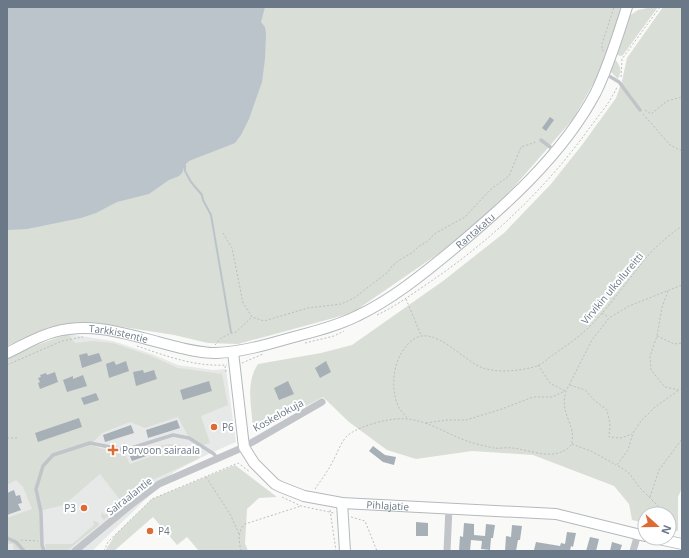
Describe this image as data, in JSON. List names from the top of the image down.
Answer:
{
  "streets": {
    "street": [
      "Rantakatu",
      "Tarkkistentie",
      "Koskelokuja",
      "Sairaalantie",
      "Pihlajatie"
    ],
    "path": ["Virvikin ulkoilureitti"]
  },
  "crossings": [
    ["Rantakatu", "Tarkkistentie"],
    ["Rantakatu", "Pihlajatie"],
    ["Tarkkistentie", "Pihlajatie"],
    ["Koskelokuja", "Sairaalantie"],
    ["Koskelokuja", "Pihlajatie"],
    ["Sairaalantie", "Pihlajatie"]
  ],
  "places": {
    "other": ["P6", "P3", "P4"],
    "health": ["Porvoon sairaala"]
  },
  "north": "right"
}
